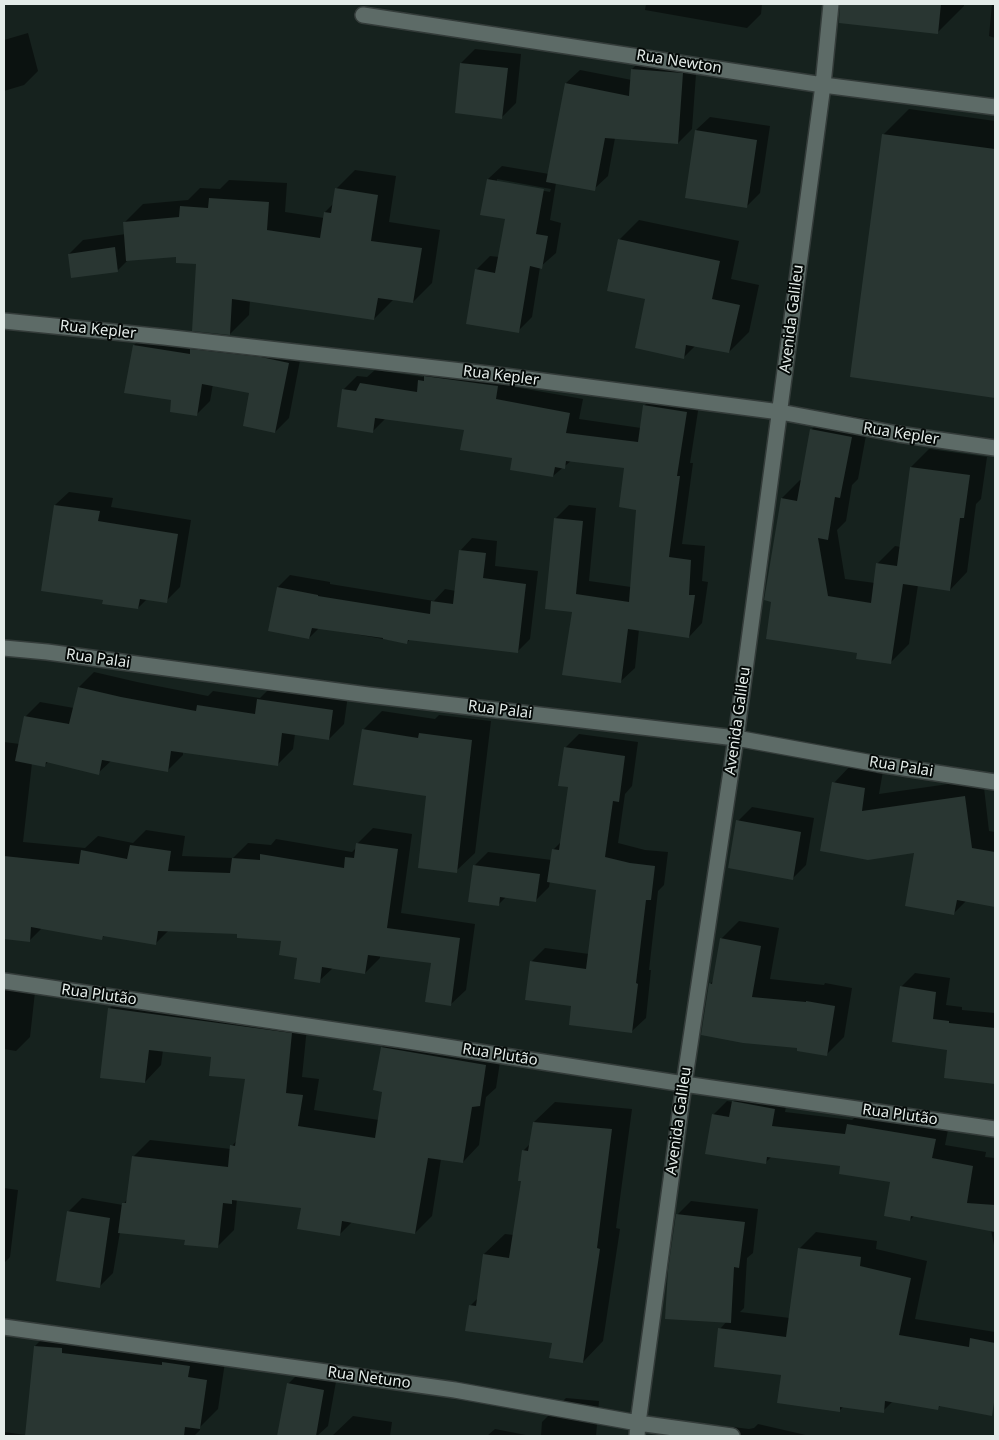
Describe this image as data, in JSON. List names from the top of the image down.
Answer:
{
  "streets": {
    "street": [
      "Rua Newton",
      "Avenida Galileu",
      "Rua Kepler",
      "Rua Palai",
      "Rua Plutão",
      "Rua Netuno"
    ]
  },
  "crossings": [
    ["Rua Newton", "Avenida Galileu"],
    ["Avenida Galileu", "Rua Kepler"],
    ["Avenida Galileu", "Rua Palai"],
    ["Avenida Galileu", "Rua Plutão"],
    ["Avenida Galileu", "Rua Netuno"]
  ]
}
